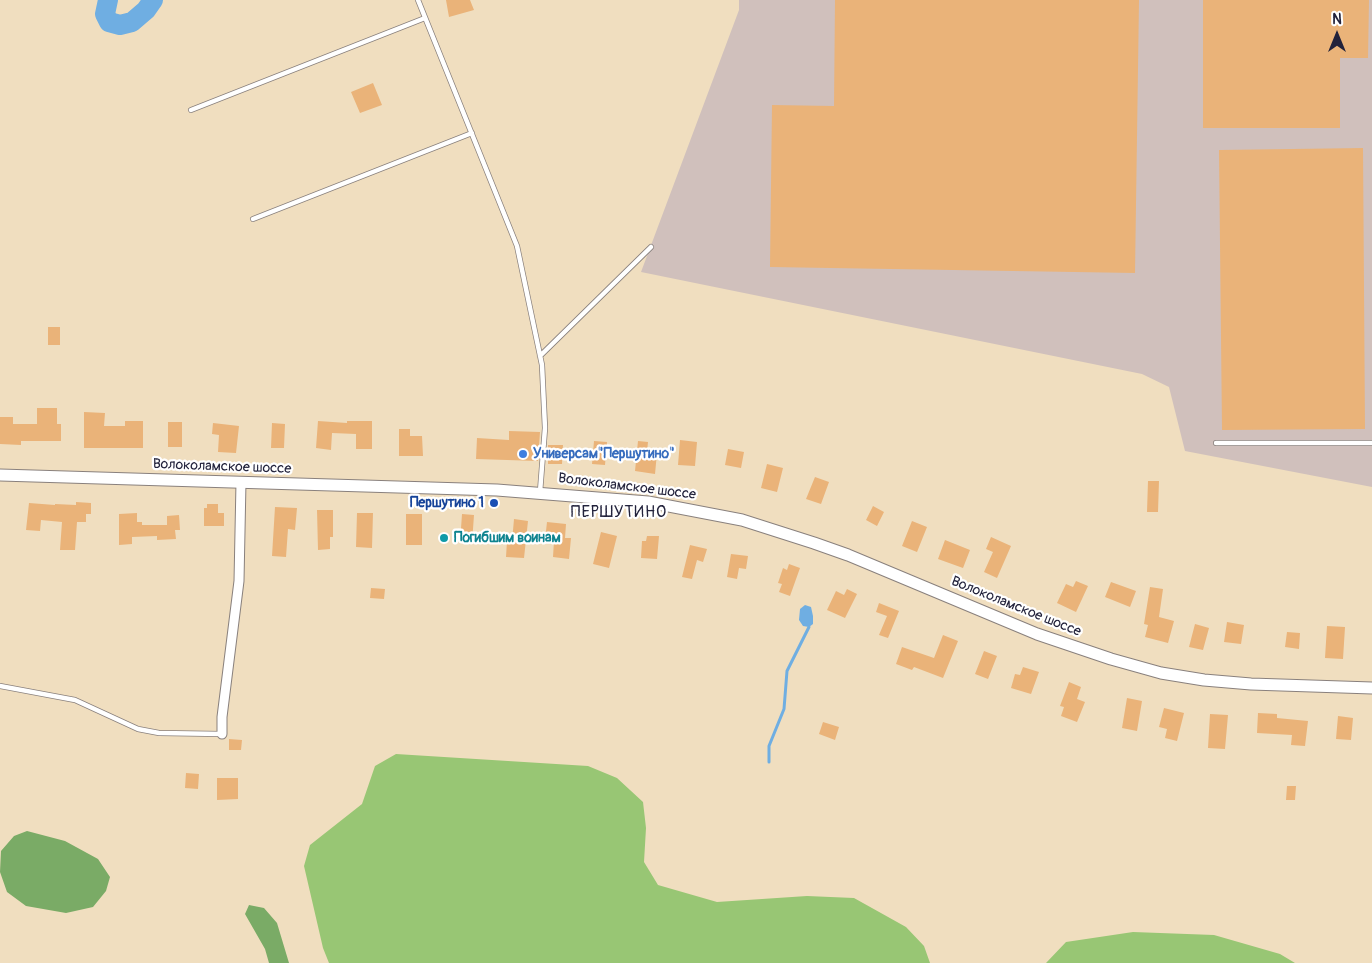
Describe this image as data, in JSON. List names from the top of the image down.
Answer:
{
  "streets": {
    "street": ["Волоколамское шоссе"]
  },
  "districts": ["ПЕРШУТИНО"],
  "places": ["Универсам\"Першутино\"", "Першутино 1", "Погибшим воинам"],
  "north": "top"
}
